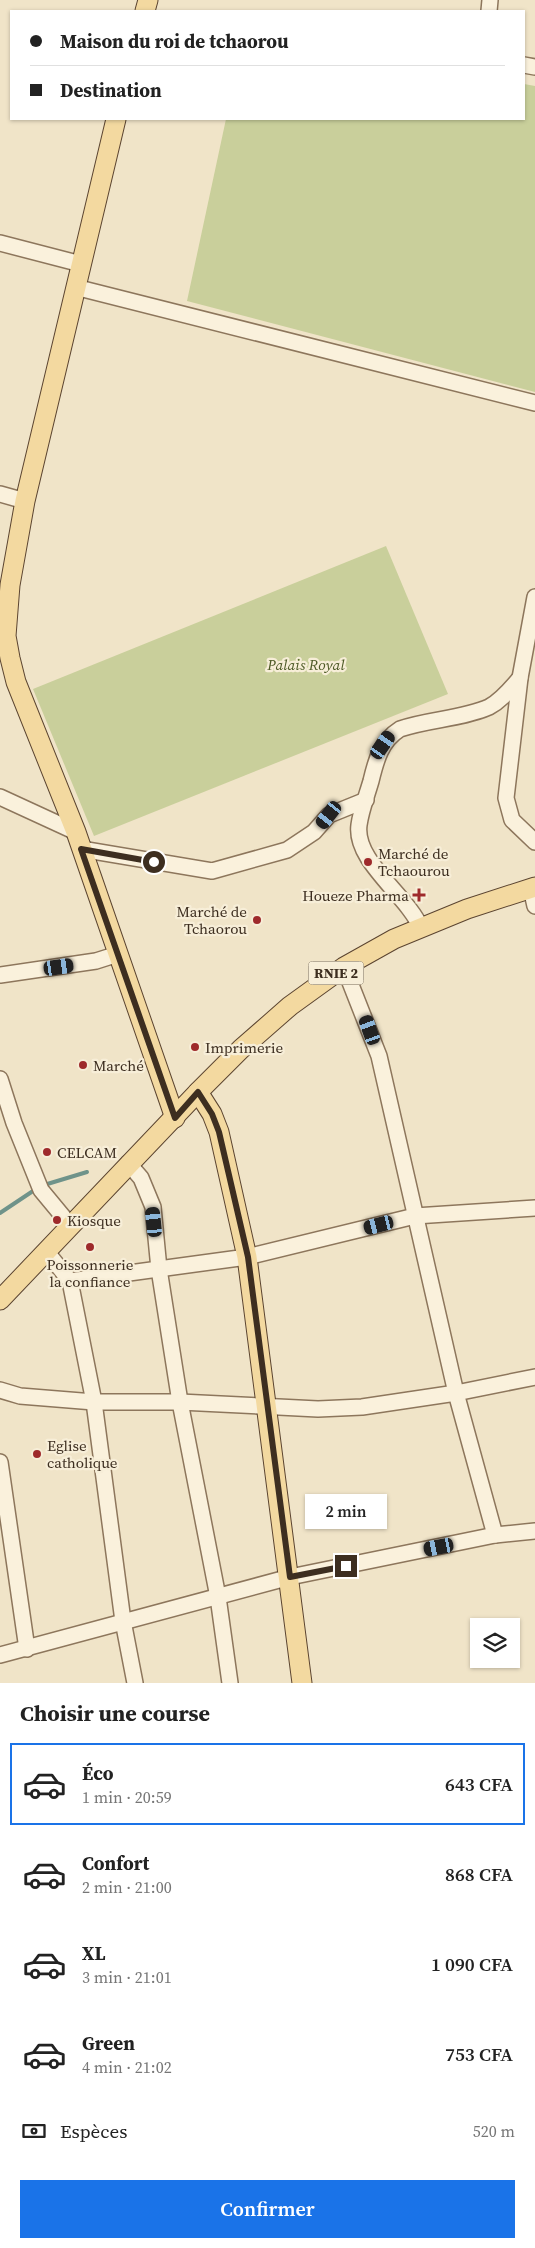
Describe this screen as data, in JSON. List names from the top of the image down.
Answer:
{
  "streets": {
    "main road": ["RNIE 2"]
  },
  "parks": ["Palais Royal"],
  "places": {
    "other": [
      "Marché de Tchaourou",
      "Marché de Tchaorou",
      "Imprimerie",
      "Marché",
      "CELCAM",
      "Kiosque",
      "Poissonnerie la confiance",
      "Eglise catholique"
    ],
    "health": ["Houeze Pharma"]
  },
  "page": {
    "banner": ["Maison du roi de tchaorou", "Destination"],
    "bubble": "2 min",
    "heading": "Choisir une course",
    "list": [
      {
        "name": "Éco",
        "note": "1 min · 20:59",
        "value": "643 CFA"
      },
      {
        "name": "Confort",
        "note": "2 min · 21:00",
        "value": "868 CFA"
      },
      {
        "name": "XL",
        "note": "3 min · 21:01",
        "value": "1 090 CFA"
      },
      {
        "name": "Green",
        "note": "4 min · 21:02",
        "value": "753 CFA"
      }
    ],
    "pay": ["Espèces", "520 m"],
    "buttons": "Confirmer"
  }
}
